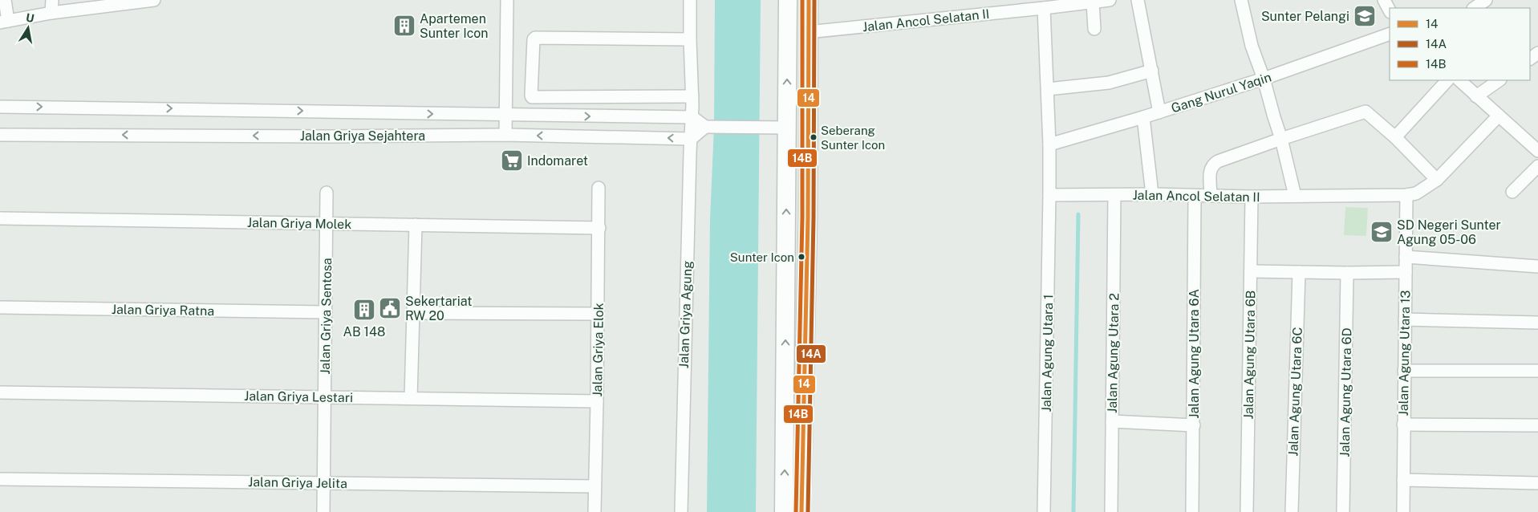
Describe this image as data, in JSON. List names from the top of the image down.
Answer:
{
  "streets": {
    "street": [
      "Jalan Ancol Selatan II",
      "Gang Nurul Yaqin",
      "Jalan Griya Sejahtera",
      "Jalan Griya Molek",
      "Jalan Griya Ratna",
      "Jalan Griya Agung",
      "Jalan Griya Sentosa",
      "Jalan Griya Elok",
      "Jalan Agung Utara 1",
      "Jalan Agung Utara 2",
      "Jalan Agung Utara 13",
      "Jalan Agung Utara 6A",
      "Jalan Agung Utara 6B",
      "Jalan Agung Utara 6C",
      "Jalan Agung Utara 6D",
      "Jalan Griya Lestari",
      "Jalan Griya Jelita"
    ]
  },
  "crossings": [
    ["Jalan Ancol Selatan II", "Jalan Agung Utara 1"],
    ["Jalan Ancol Selatan II", "Jalan Agung Utara 2"],
    ["Jalan Ancol Selatan II", "Jalan Agung Utara 13"],
    ["Jalan Ancol Selatan II", "Jalan Agung Utara 6A"],
    ["Jalan Ancol Selatan II", "Jalan Agung Utara 6B"],
    ["Jalan Griya Sejahtera", "Jalan Griya Agung"],
    ["Jalan Griya Molek", "Jalan Griya Sentosa"],
    ["Jalan Griya Molek", "Jalan Griya Elok"],
    ["Jalan Griya Ratna", "Jalan Griya Sentosa"],
    ["Jalan Griya Sentosa", "Jalan Griya Lestari"],
    ["Jalan Griya Sentosa", "Jalan Griya Jelita"],
    ["Jalan Griya Elok", "Jalan Griya Lestari"],
    ["Jalan Griya Elok", "Jalan Griya Jelita"]
  ],
  "places": {
    "school or university": ["Sunter Pelangi", "SD Negeri Sunter Agung 05-06"],
    "building": ["Apartemen Sunter Icon", "AB 148"],
    "other": ["Seberang Sunter Icon", "Sunter Icon"],
    "supermarket": ["Indomaret"],
    "public building": ["Sekertariat RW 20"]
  },
  "lines": ["transit line 14", "transit line 14A", "transit line 14B"],
  "legend": ["14", "14A", "14B"],
  "north": "top"
}
